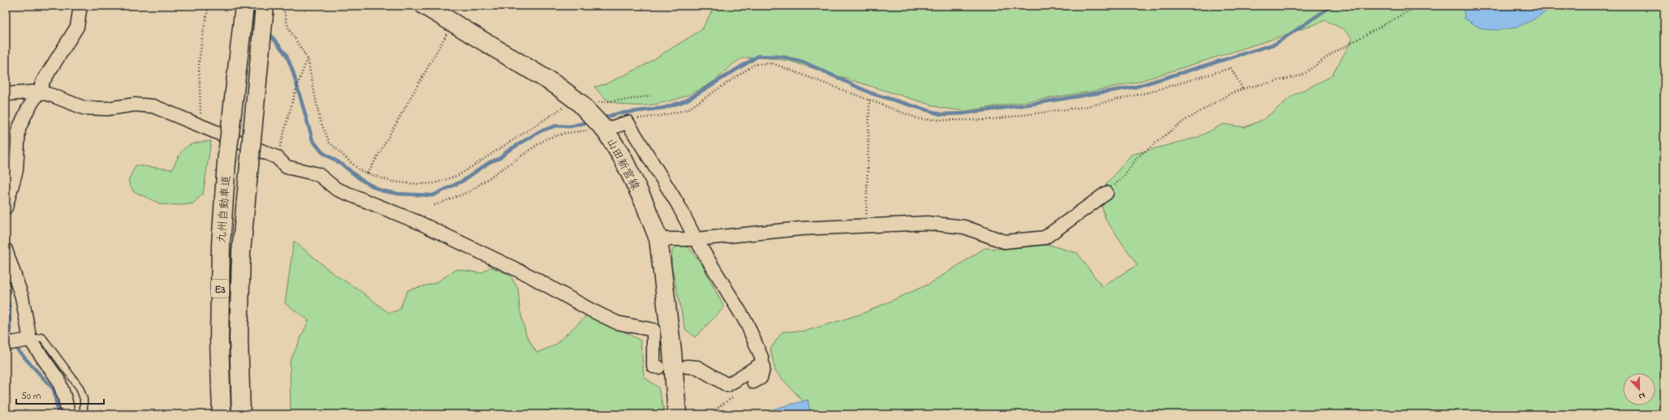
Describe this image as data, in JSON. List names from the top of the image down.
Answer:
{
  "streets": {
    "main road": ["山田新宮線", "九州自動車道", "E3"]
  },
  "scale_bar": "50 m",
  "north": "bottom"
}
